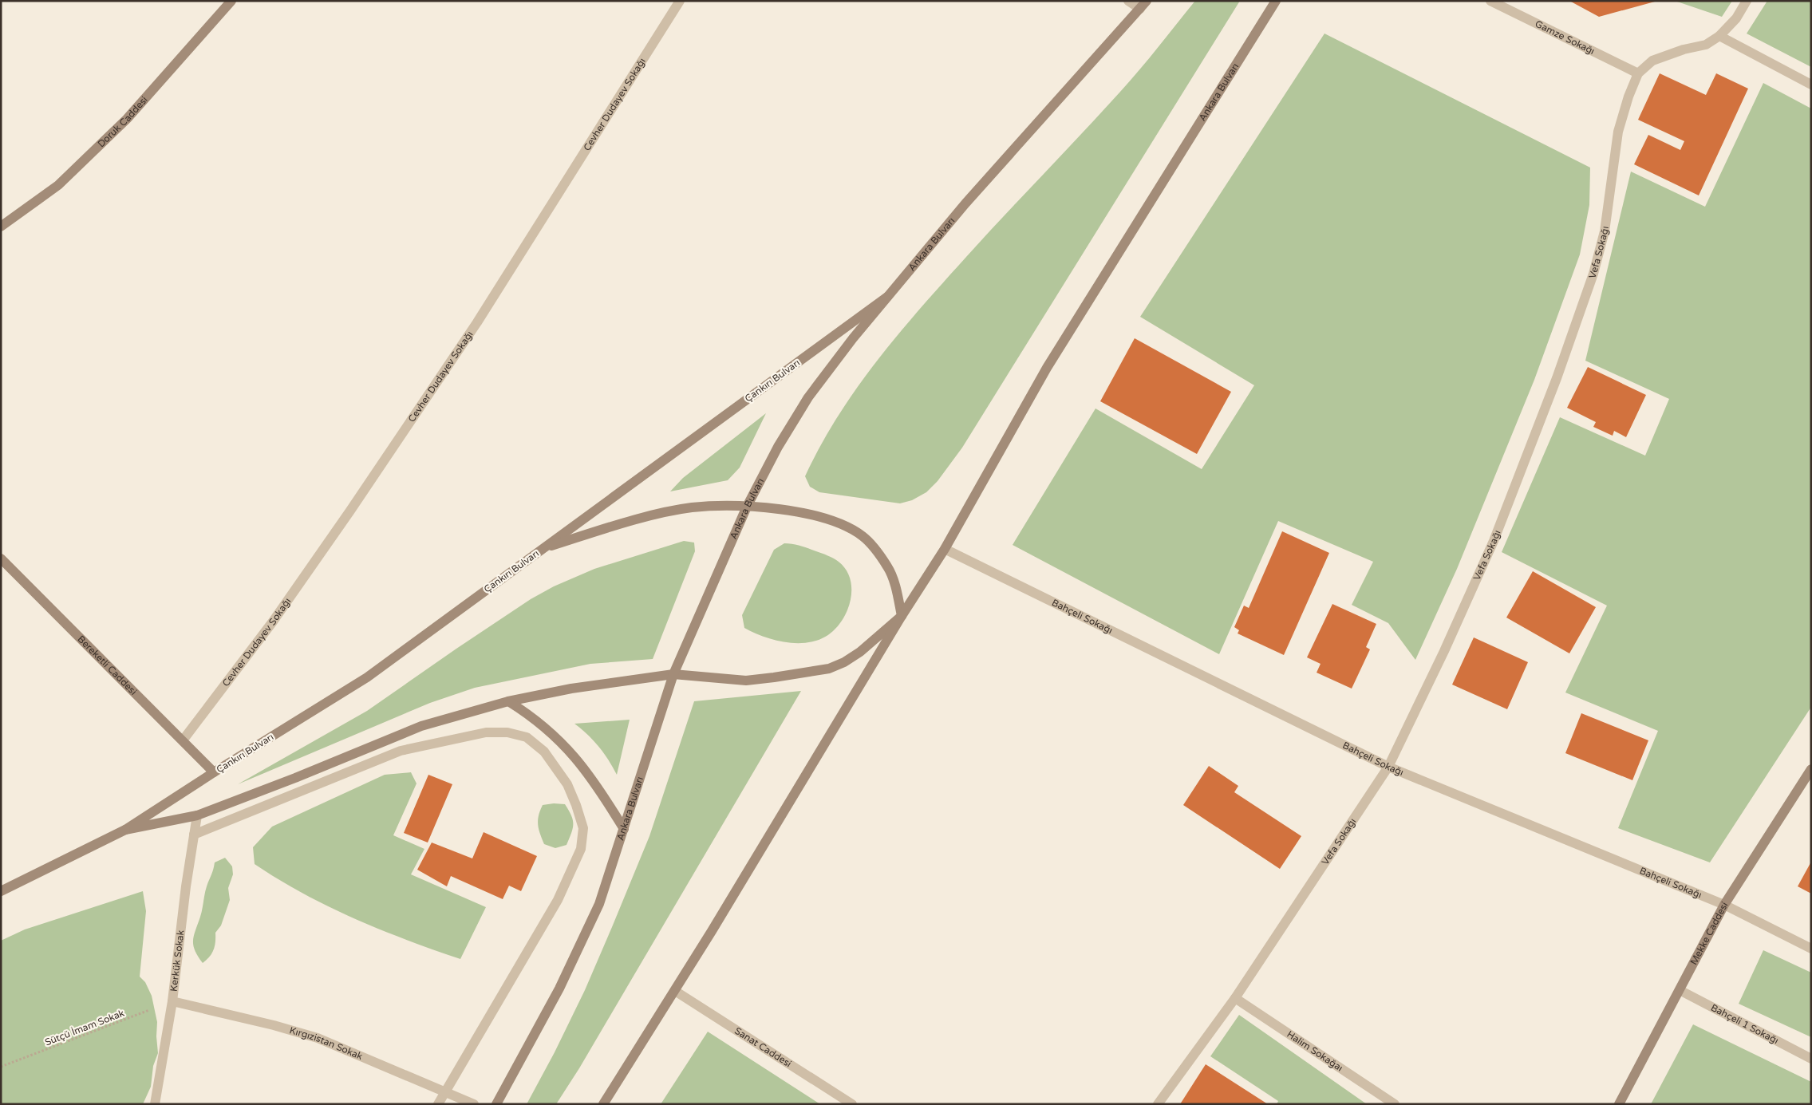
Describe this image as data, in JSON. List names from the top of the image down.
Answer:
{
  "streets": {
    "main road": [
      "Ankara Bulvarı",
      "Doruk Caddesi",
      "Çankırı Bulvarı",
      "Bereketli Caddesi",
      "Mekke Caddesi"
    ],
    "street": [
      "Gamze Sokağı",
      "Cevher Dudayev Sokağı",
      "Vefa Sokağı",
      "Bahçeli Sokağı",
      "Kerkük Sokak",
      "Bahçeli 1 Sokağı",
      "Kırgızistan Sokak",
      "Sanat Caddesi",
      "Halim Sokağaı"
    ],
    "path": ["Sütçü İmam Sokak"]
  },
  "crossings": [
    ["Gamze Sokağı", "Vefa Sokağı"],
    ["Ankara Bulvarı", "Çankırı Bulvarı"],
    ["Ankara Bulvarı", "Bahçeli Sokağı"],
    ["Ankara Bulvarı", "Sanat Caddesi"],
    ["Cevher Dudayev Sokağı", "Bereketli Caddesi"],
    ["Vefa Sokağı", "Bahçeli Sokağı"],
    ["Vefa Sokağı", "Halim Sokağaı"],
    ["Çankırı Bulvarı", "Bereketli Caddesi"],
    ["Çankırı Bulvarı", "Kerkük Sokak"],
    ["Bahçeli Sokağı", "Mekke Caddesi"],
    ["Mekke Caddesi", "Bahçeli 1 Sokağı"],
    ["Kerkük Sokak", "Sütçü İmam Sokak"],
    ["Kerkük Sokak", "Kırgızistan Sokak"],
    ["Sütçü İmam Sokak", "Kırgızistan Sokak"]
  ]
}
